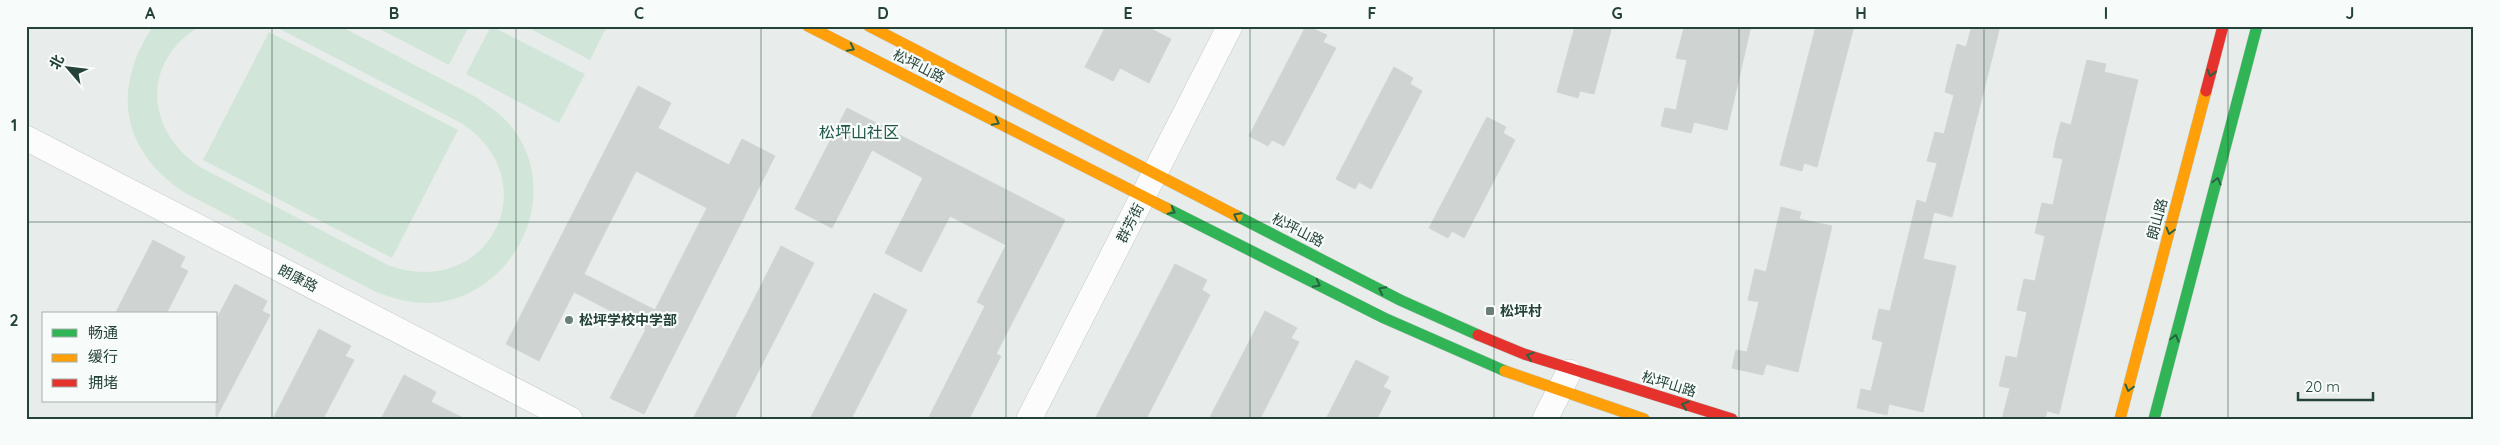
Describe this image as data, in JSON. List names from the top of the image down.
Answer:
{
  "streets": {
    "street": [
      "松坪山路",
      "朗山路",
      "群芳街",
      "朗康路"
    ]
  },
  "crossings": [
    ["松坪山路", "群芳街"]
  ],
  "districts": ["松坪山社区"],
  "places": {
    "transit": ["松坪村"],
    "other": ["松坪学校中学部"]
  },
  "legend": ["畅通", "缓行", "拥堵"],
  "scale_bar": "20 m",
  "north": "top left",
  "grid": {
    "columns": [
      "A",
      "B",
      "C",
      "D",
      "E",
      "F",
      "G",
      "H",
      "I",
      "J"
    ],
    "rows": ["1", "2"]
  }
}
